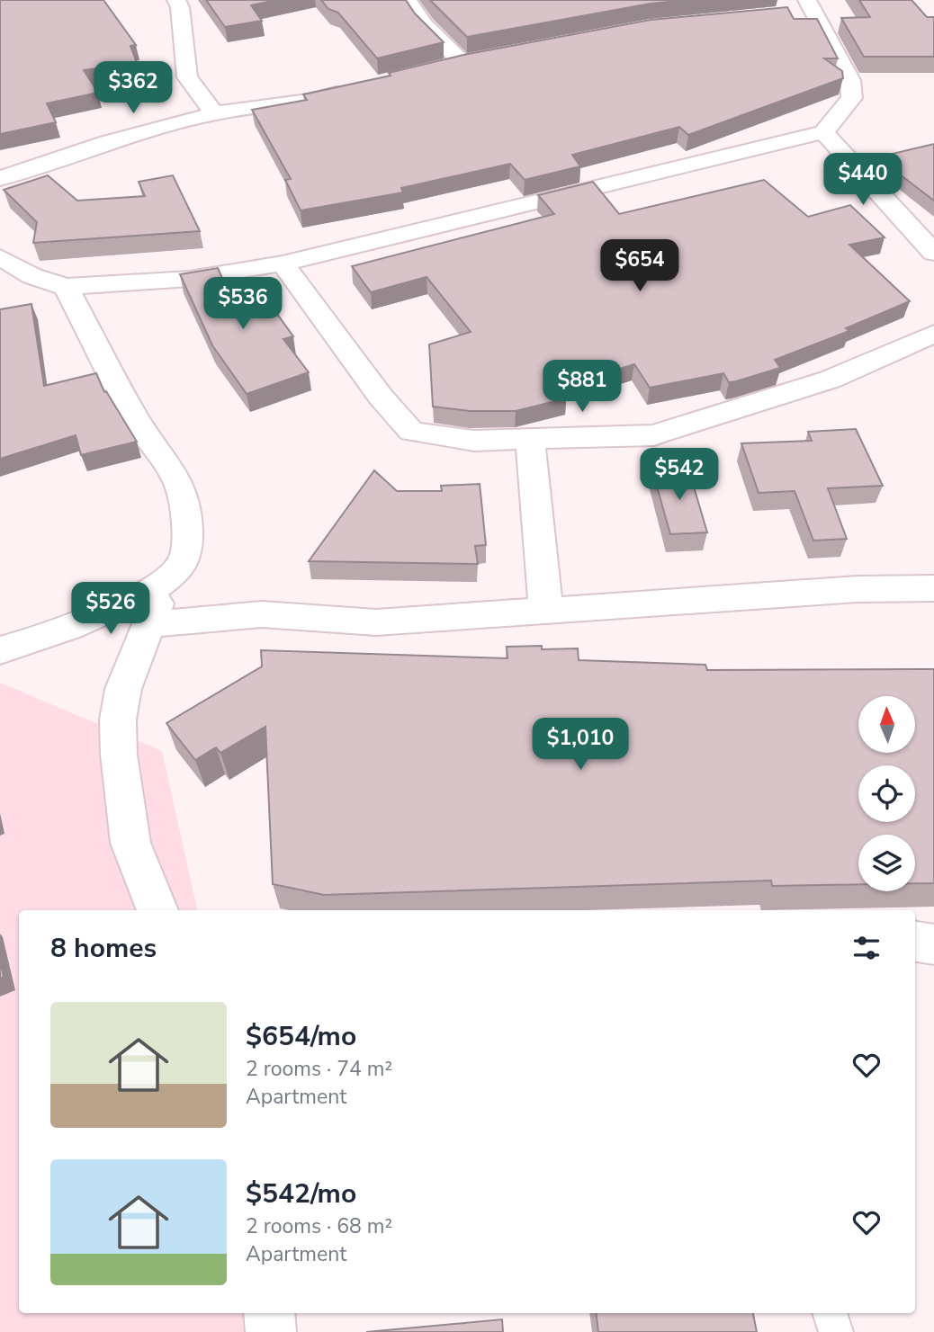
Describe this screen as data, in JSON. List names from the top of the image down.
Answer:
{
  "north": "top",
  "page": {
    "price": [
      "$362",
      "$440",
      "$654",
      "$536",
      "$881",
      "$542",
      "$526",
      "$1,010"
    ],
    "heading": "8 homes",
    "list": [
      {
        "name": "$654/mo",
        "note": "2 rooms · 74 m² · Apartment"
      },
      {
        "name": "$542/mo",
        "note": "2 rooms · 68 m² · Apartment"
      }
    ]
  }
}
